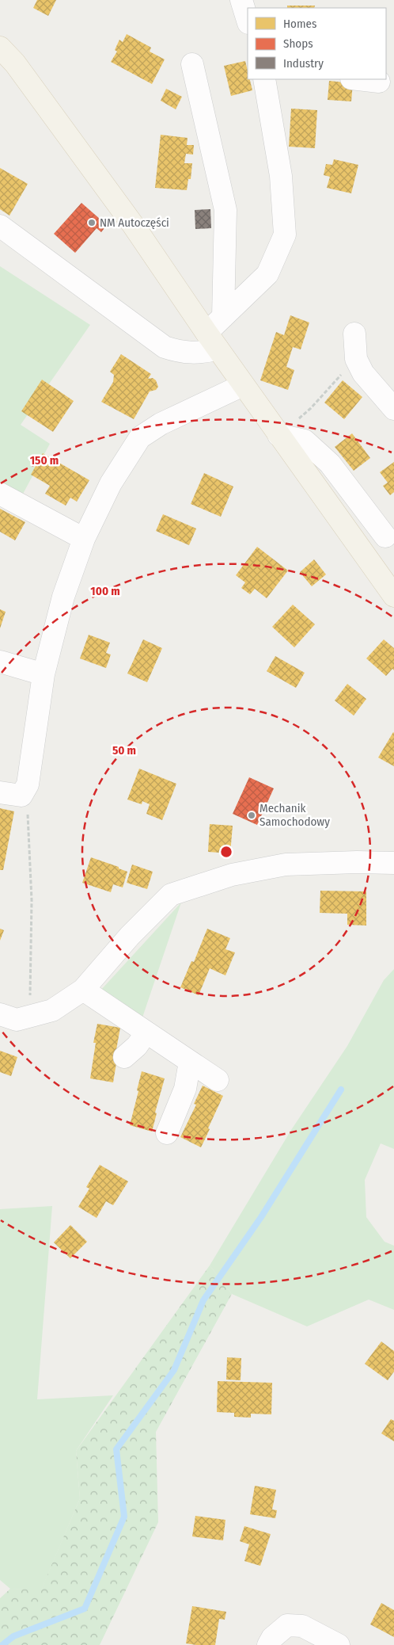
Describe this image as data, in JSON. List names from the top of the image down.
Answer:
{
  "places": ["NM Autoczęści", "Mechanik Samochodowy"],
  "legend": ["Homes", "Shops", "Industry"],
  "rings": ["150 m", "100 m", "50 m"]
}
